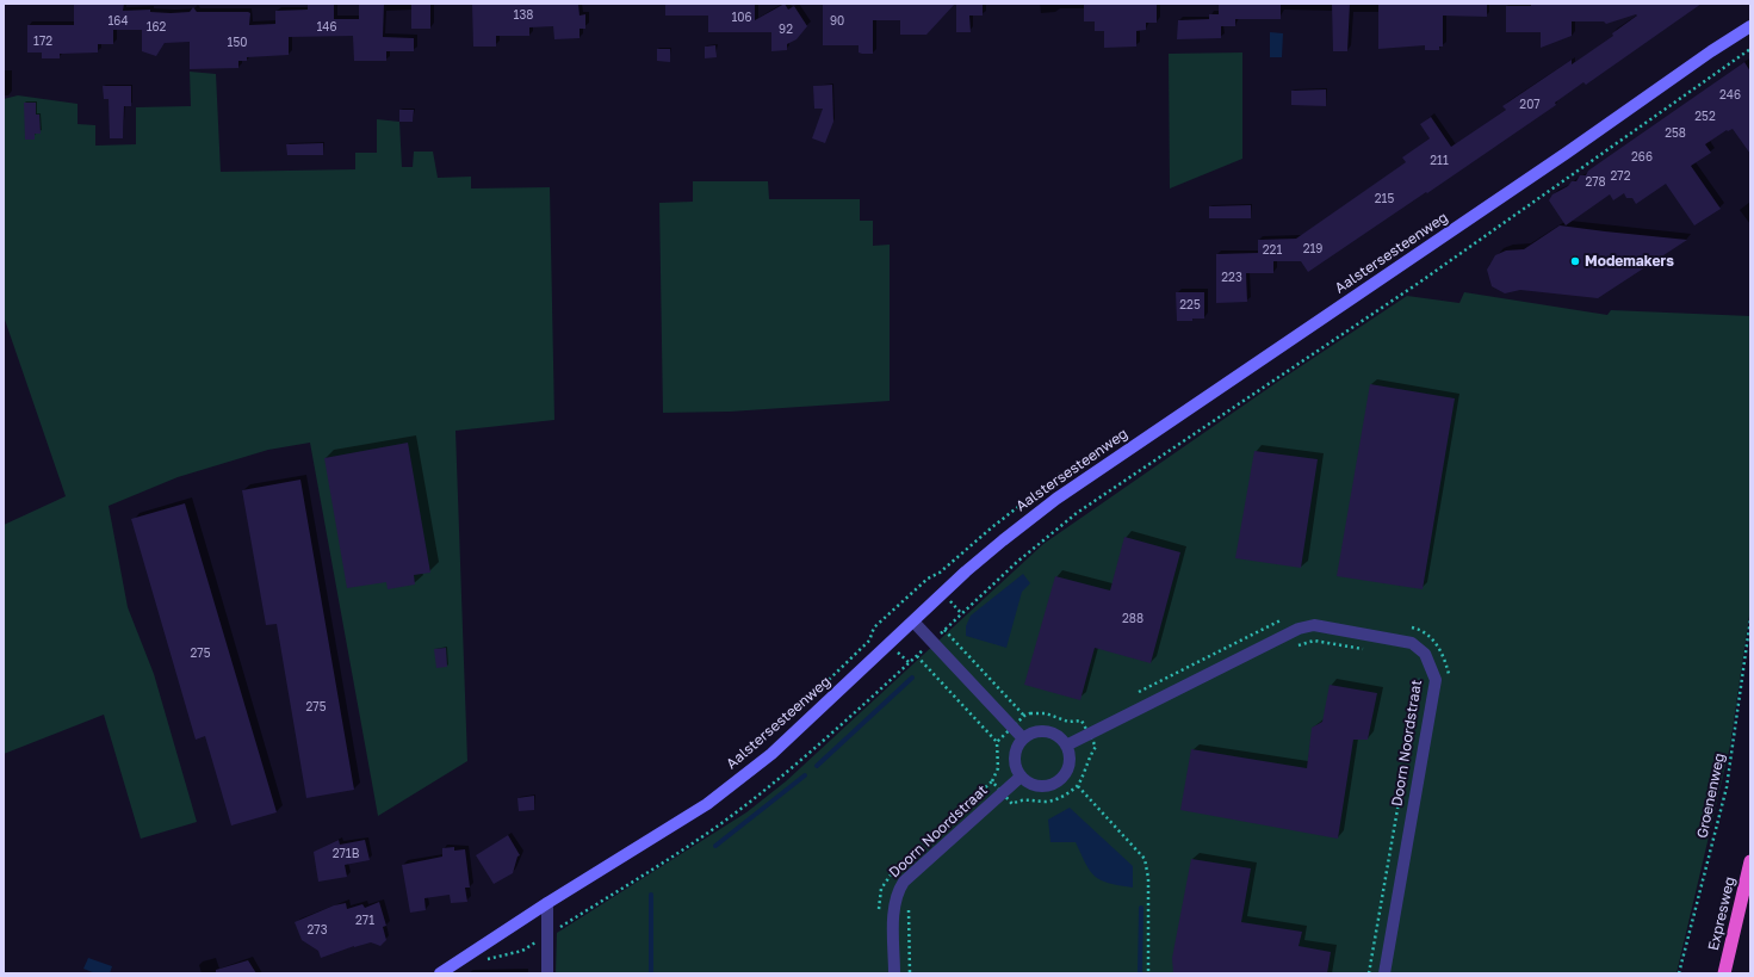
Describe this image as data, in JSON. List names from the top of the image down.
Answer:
{
  "streets": {
    "highway": ["Expresweg"],
    "main road": ["Aalstersesteenweg"],
    "street": ["Doorn Noordstraat"],
    "path": ["Groenenweg"]
  },
  "places": ["Modemakers"],
  "house_numbers": [
    "138",
    "106",
    "164",
    "90",
    "162",
    "146",
    "92",
    "172",
    "150",
    "246",
    "207",
    "252",
    "258",
    "266",
    "211",
    "272",
    "278",
    "215",
    "219",
    "221",
    "223",
    "225",
    "288",
    "275",
    "275",
    "271B",
    "271",
    "273"
  ]
}
